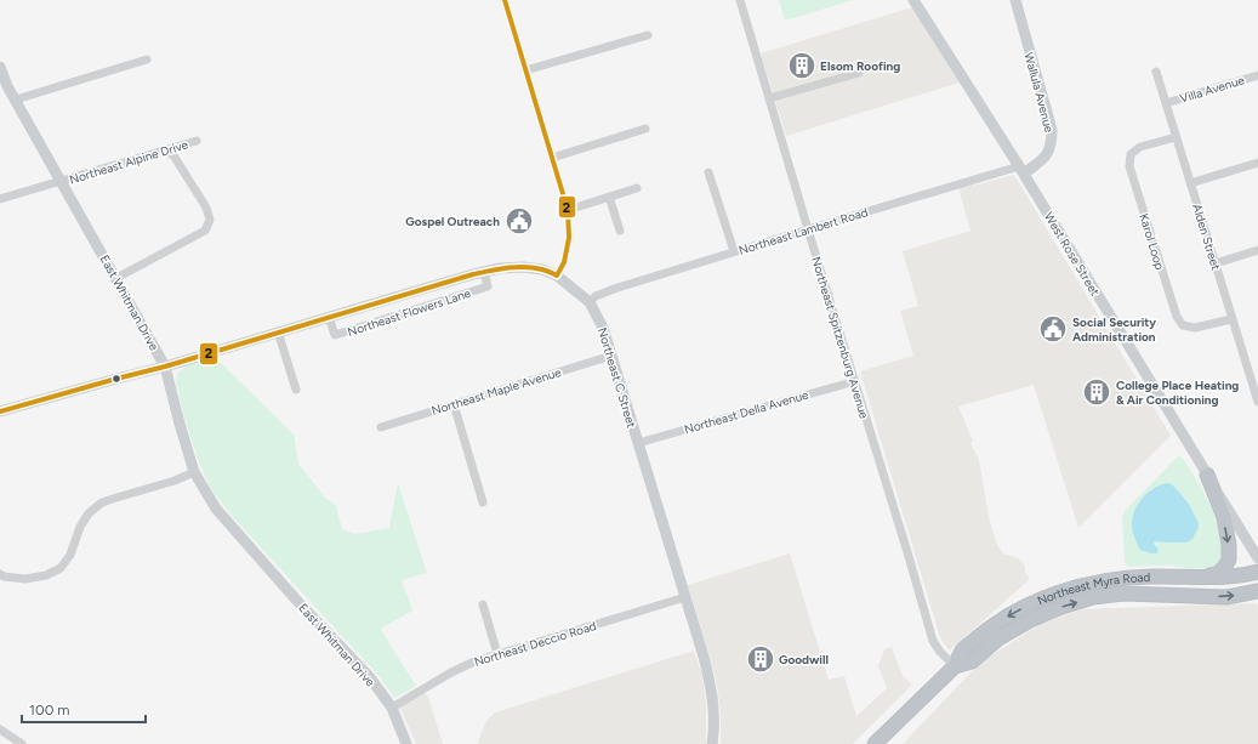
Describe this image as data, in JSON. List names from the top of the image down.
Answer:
{
  "streets": {
    "highway": ["Northeast Myra Road"],
    "main road": [
      "Wallula Avenue",
      "West Rose Street",
      "East Whitman Drive",
      "Northeast C Street"
    ],
    "street": [
      "Villa Avenue",
      "Northeast Alpine Drive",
      "Northeast Lambert Road",
      "Alden Street",
      "Karol Loop",
      "Northeast Flowers Lane",
      "Northeast Spitzenburg Avenue",
      "Northeast Maple Avenue",
      "Northeast Della Avenue",
      "Northeast Deccio Road"
    ]
  },
  "crossings": [
    ["Villa Avenue", "Alden Street"],
    ["Wallula Avenue", "Northeast Lambert Road"],
    ["Wallula Avenue", "West Rose Street"],
    ["Northeast Alpine Drive", "East Whitman Drive"],
    ["Northeast Lambert Road", "West Rose Street"],
    ["Northeast Lambert Road", "Northeast Spitzenburg Avenue"],
    ["Northeast Lambert Road", "Northeast C Street"],
    ["Alden Street", "Karol Loop"],
    ["East Whitman Drive", "Northeast Deccio Road"],
    ["Northeast Spitzenburg Avenue", "Northeast Della Avenue"],
    ["Northeast Spitzenburg Avenue", "Northeast Myra Road"],
    ["Northeast C Street", "Northeast Maple Avenue"],
    ["Northeast C Street", "Northeast Della Avenue"],
    ["Northeast C Street", "Northeast Deccio Road"]
  ],
  "places": {
    "building": ["Elsom Roofing", "College Place Heating & Air Conditioning", "Goodwill"],
    "public building": ["Gospel Outreach", "Social Security Administration"]
  },
  "lines": ["transit line 2"],
  "scale_bar": "100 m"
}
